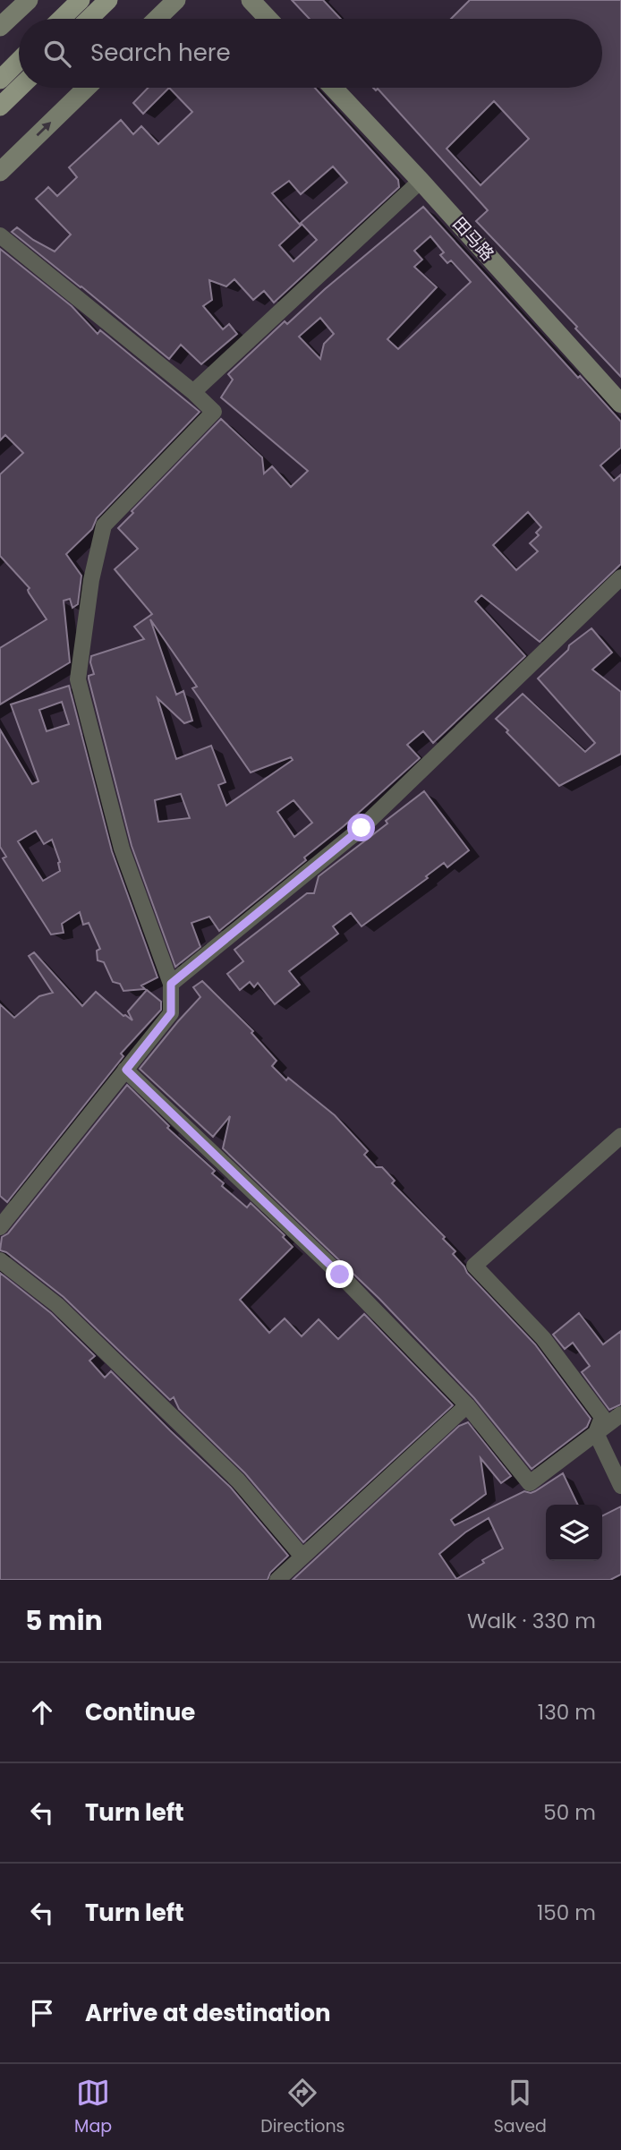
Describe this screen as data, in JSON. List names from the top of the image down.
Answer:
{
  "streets": {
    "street": ["田马路"]
  },
  "page": {
    "search": "Search here",
    "heading": ["5 min", "Walk · 330 m"],
    "list": [
      ["Continue", "130 m"],
      ["Turn left", "50 m"],
      ["Turn left", "150 m"],
      "Arrive at destination"
    ],
    "nav": ["Map", "Directions", "Saved"]
  }
}
